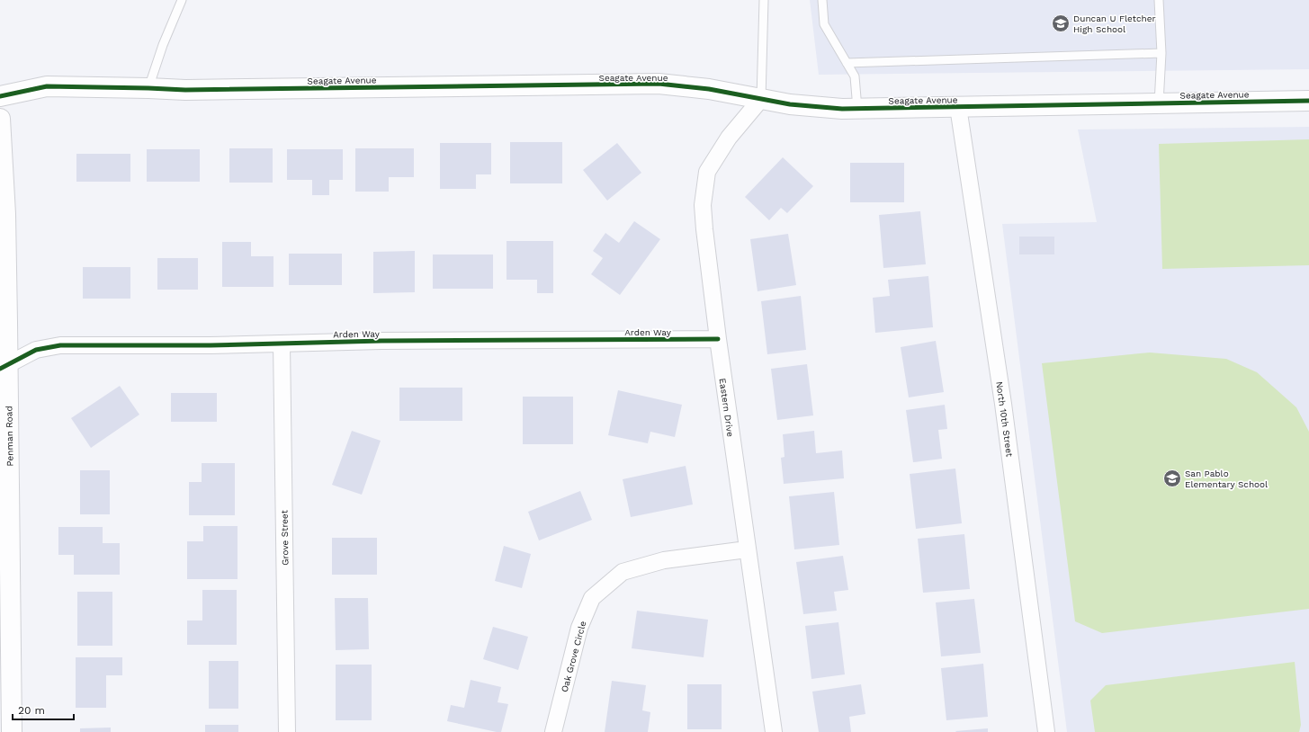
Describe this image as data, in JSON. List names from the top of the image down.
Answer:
{
  "streets": {
    "street": [
      "Seagate Avenue",
      "Arden Way",
      "Eastern Drive",
      "North 10th Street",
      "Penman Road",
      "Grove Street",
      "Oak Grove Circle"
    ]
  },
  "crossings": [
    ["Seagate Avenue", "Eastern Drive"],
    ["Seagate Avenue", "North 10th Street"],
    ["Arden Way", "Eastern Drive"],
    ["Arden Way", "Penman Road"],
    ["Arden Way", "Grove Street"],
    ["Eastern Drive", "Oak Grove Circle"]
  ],
  "places": {
    "school or university": ["Duncan U Fletcher High School", "San Pablo Elementary School"]
  },
  "scale_bar": "20 m"
}
